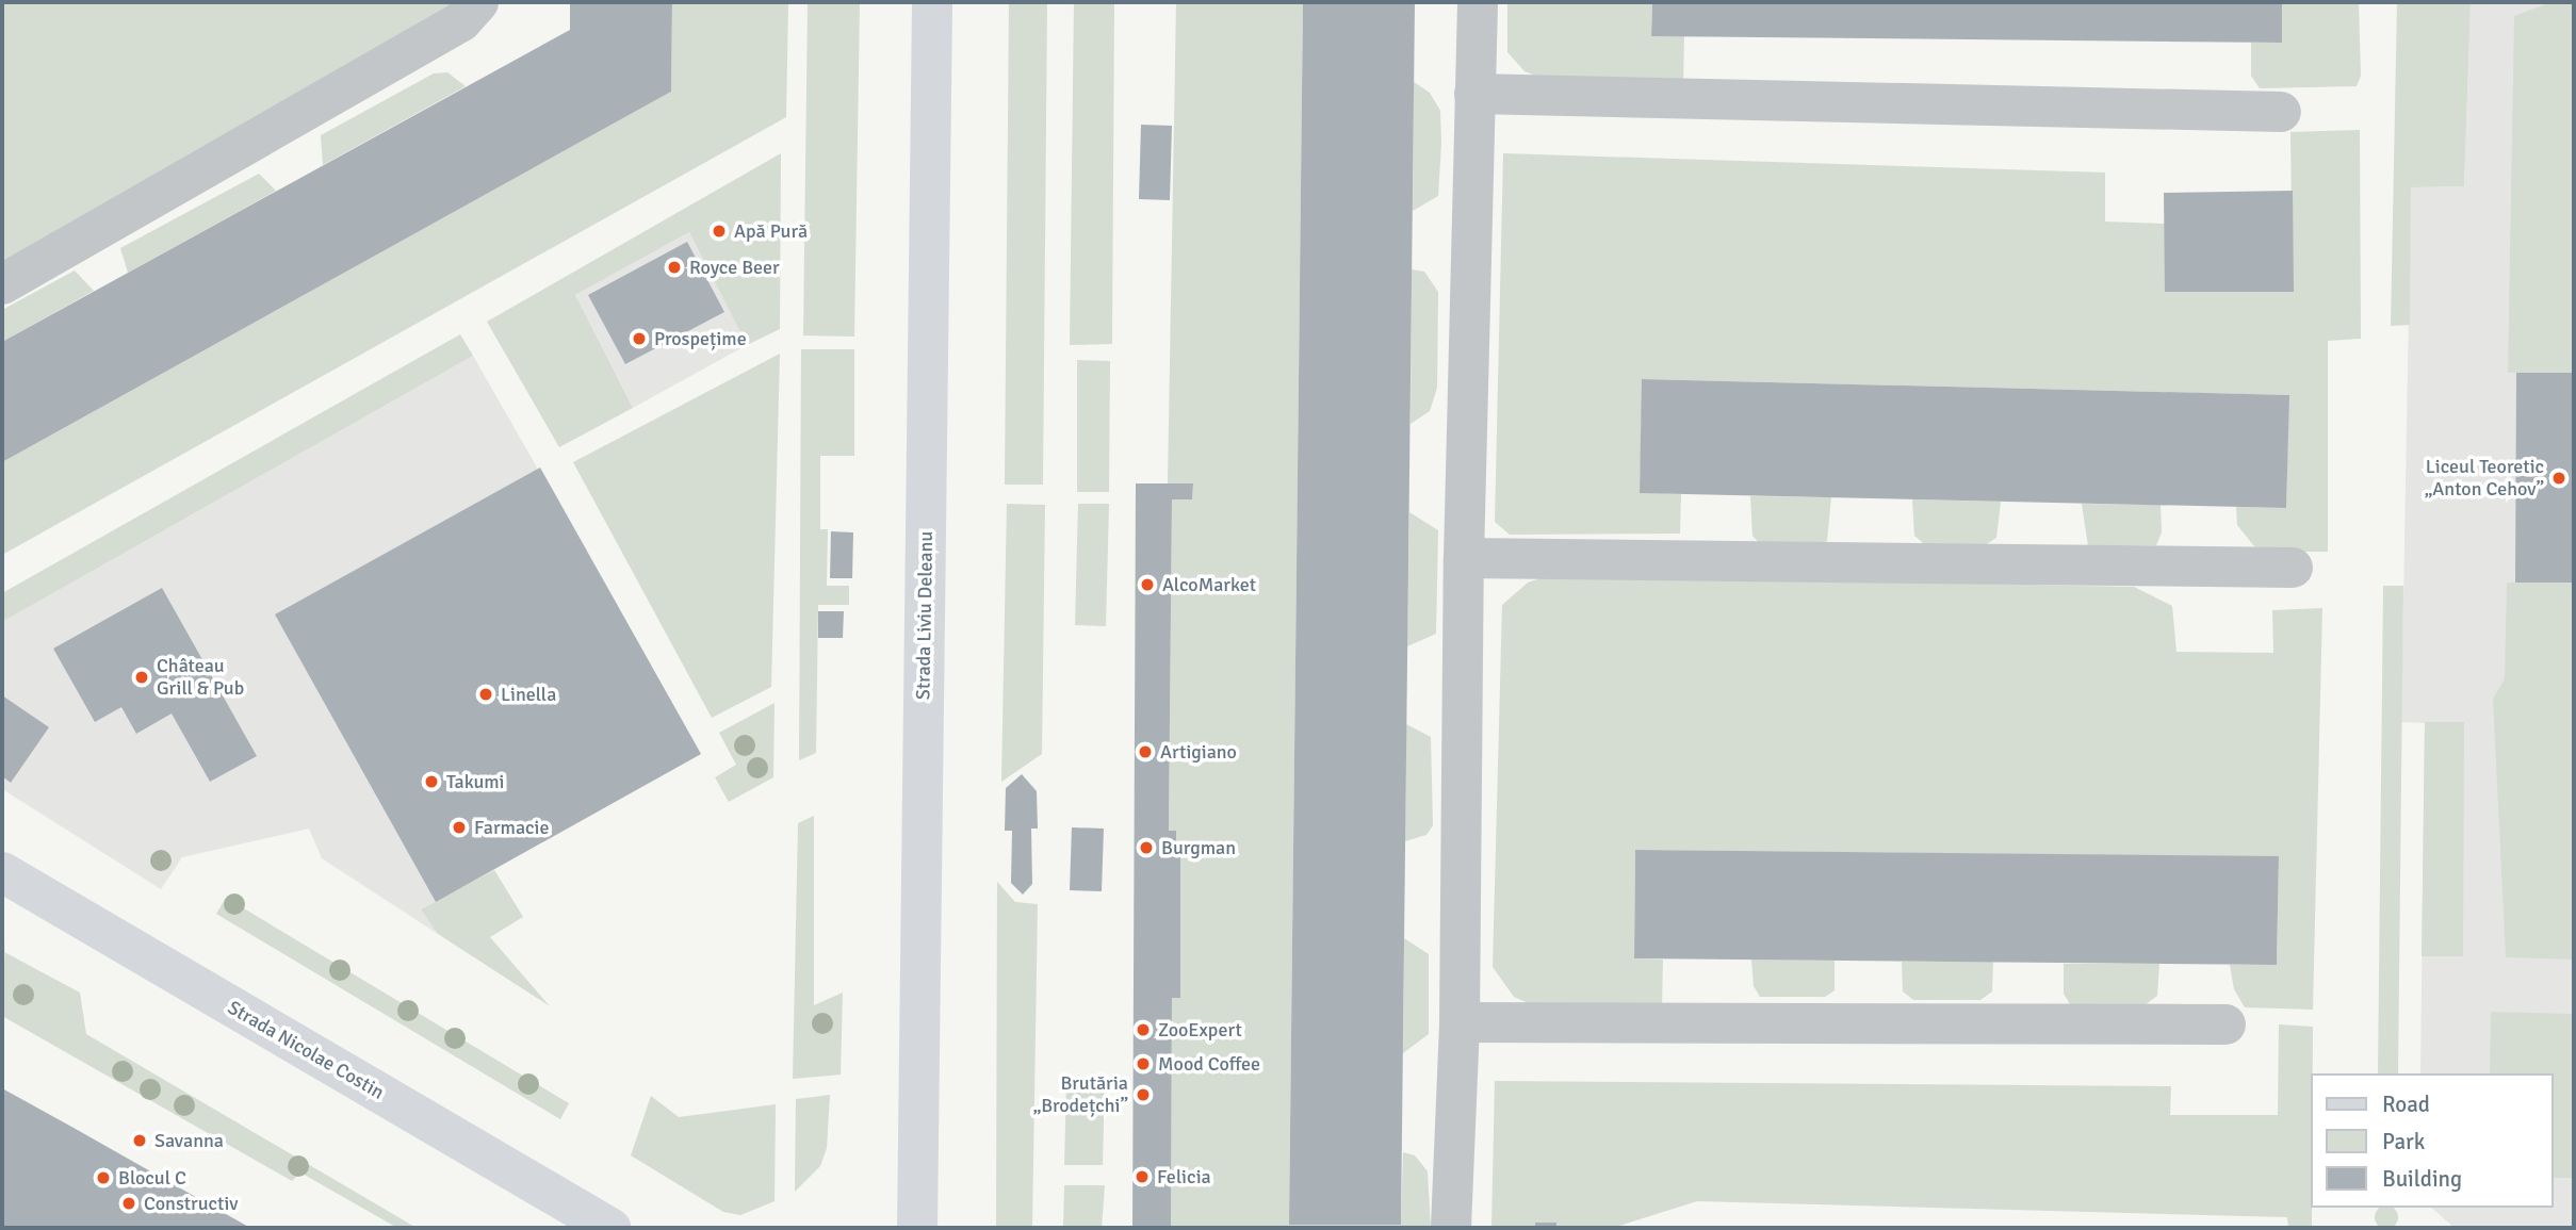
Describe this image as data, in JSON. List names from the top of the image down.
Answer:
{
  "streets": {
    "main road": ["Strada Liviu Deleanu", "Strada Nicolae Costin"]
  },
  "places": [
    "Apă Pură",
    "Royce Beer",
    "Prospețime",
    "Liceul Teoretic „Anton Cehov”",
    "AlcoMarket",
    "Château Grill & Pub",
    "Linella",
    "Artigiano",
    "Takumi",
    "Farmacie",
    "Burgman",
    "ZooExpert",
    "Mood Coffee",
    "Brutăria „Brodețchi”",
    "Savanna",
    "Felicia",
    "Blocul C",
    "Constructiv"
  ],
  "legend": ["Road", "Park", "Building"]
}
